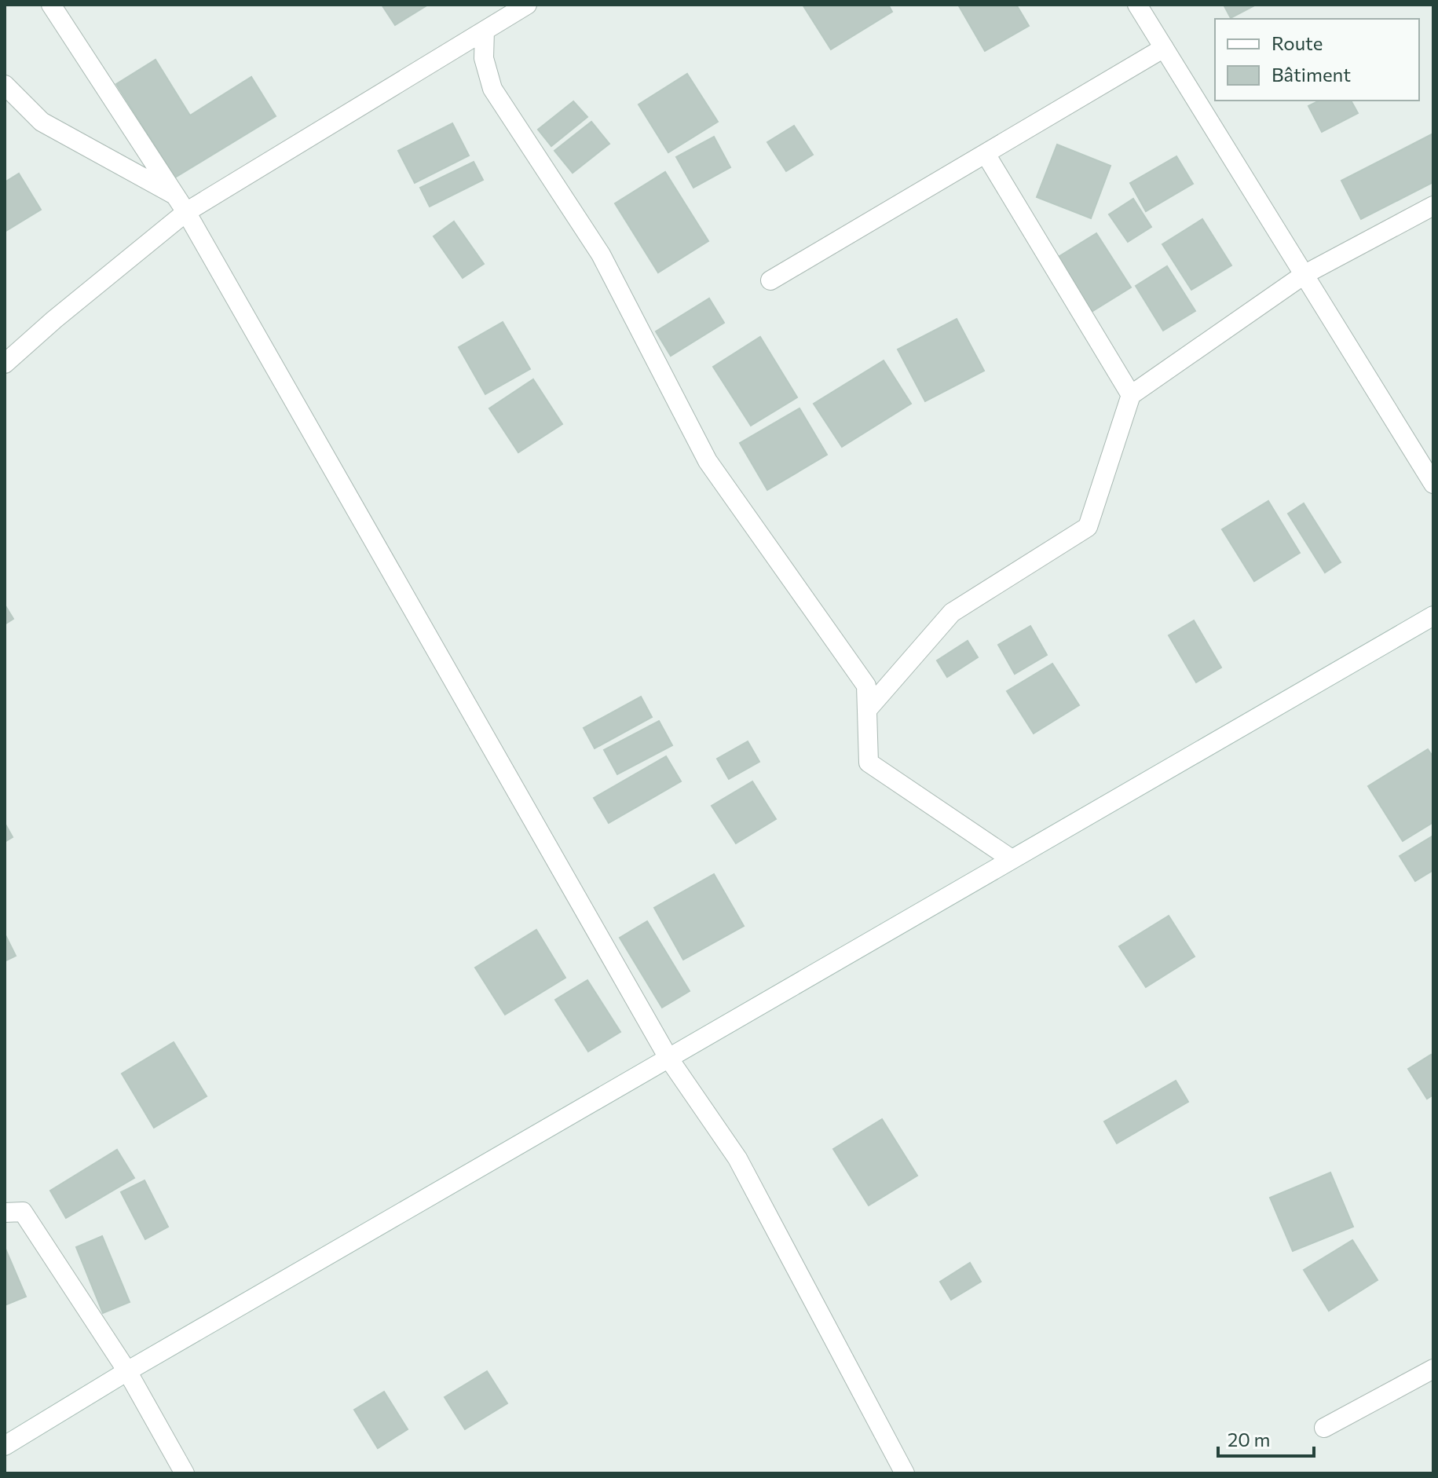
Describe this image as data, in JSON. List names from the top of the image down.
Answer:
{
  "legend": ["Route", "Bâtiment"],
  "scale_bar": "20 m"
}
